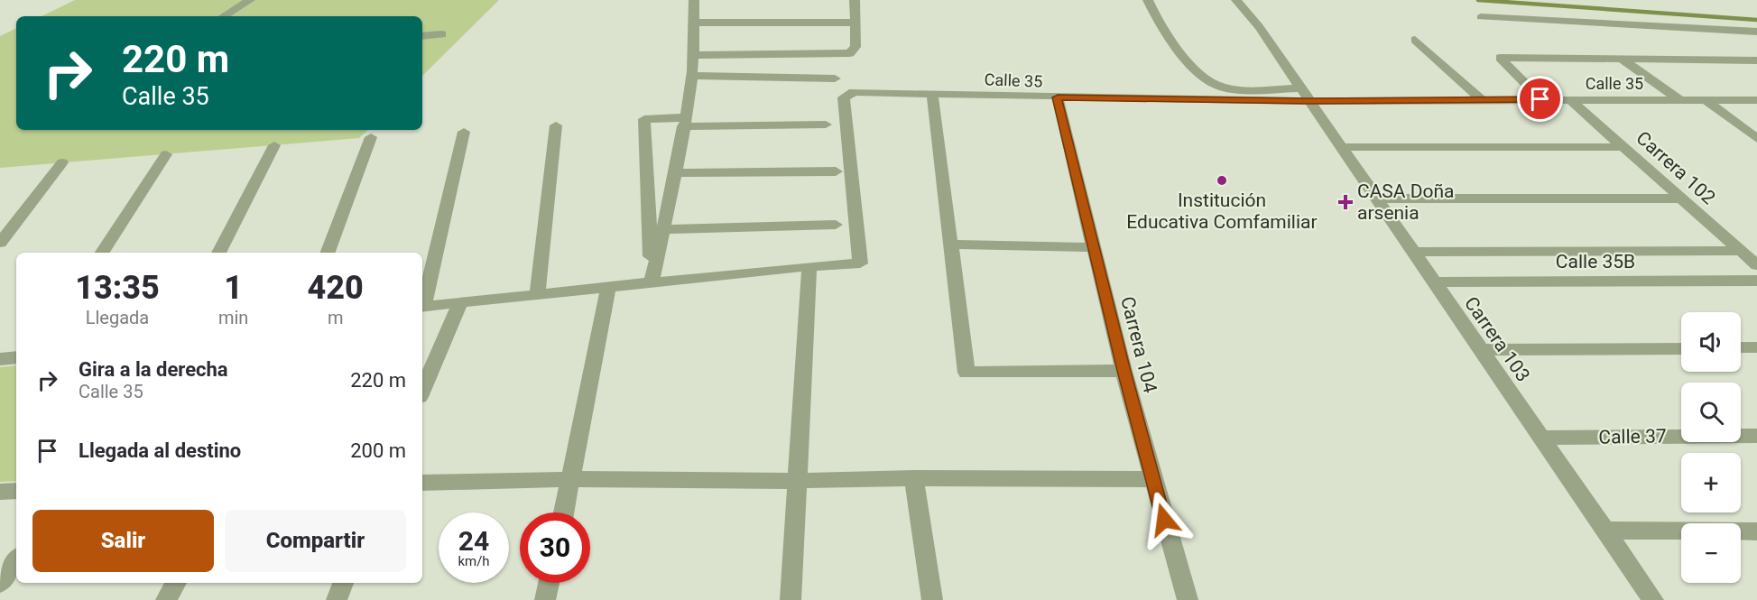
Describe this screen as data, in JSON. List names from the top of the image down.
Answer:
{
  "streets": {
    "street": [
      "Calle 35",
      "Carrera 102",
      "Calle 35B",
      "Carrera 103",
      "Carrera 104",
      "Calle 37"
    ]
  },
  "crossings": [
    ["Calle 35", "Carrera 102"],
    ["Calle 35", "Carrera 103"],
    ["Calle 35", "Carrera 104"],
    ["Calle 35B", "Carrera 103"],
    ["Carrera 103", "Calle 37"]
  ],
  "places": {
    "other": ["Institución Educativa Comfamiliar"],
    "health": ["CASA Doña arsenia"]
  },
  "page": {
    "turn": ["220 m", "Calle 35"],
    "eta": [
      "13:35",
      "Llegada",
      "1",
      "min",
      "420",
      "m"
    ],
    "map_buttons": ["+", "−"],
    "list": [
      {
        "name": "Gira a la derecha",
        "note": "Calle 35",
        "value": "220 m"
      },
      {
        "name": "Llegada al destino",
        "value": "200 m"
      }
    ],
    "buttons": ["Salir", "Compartir"],
    "speed": "24 km/h",
    "limit": "30"
  }
}
